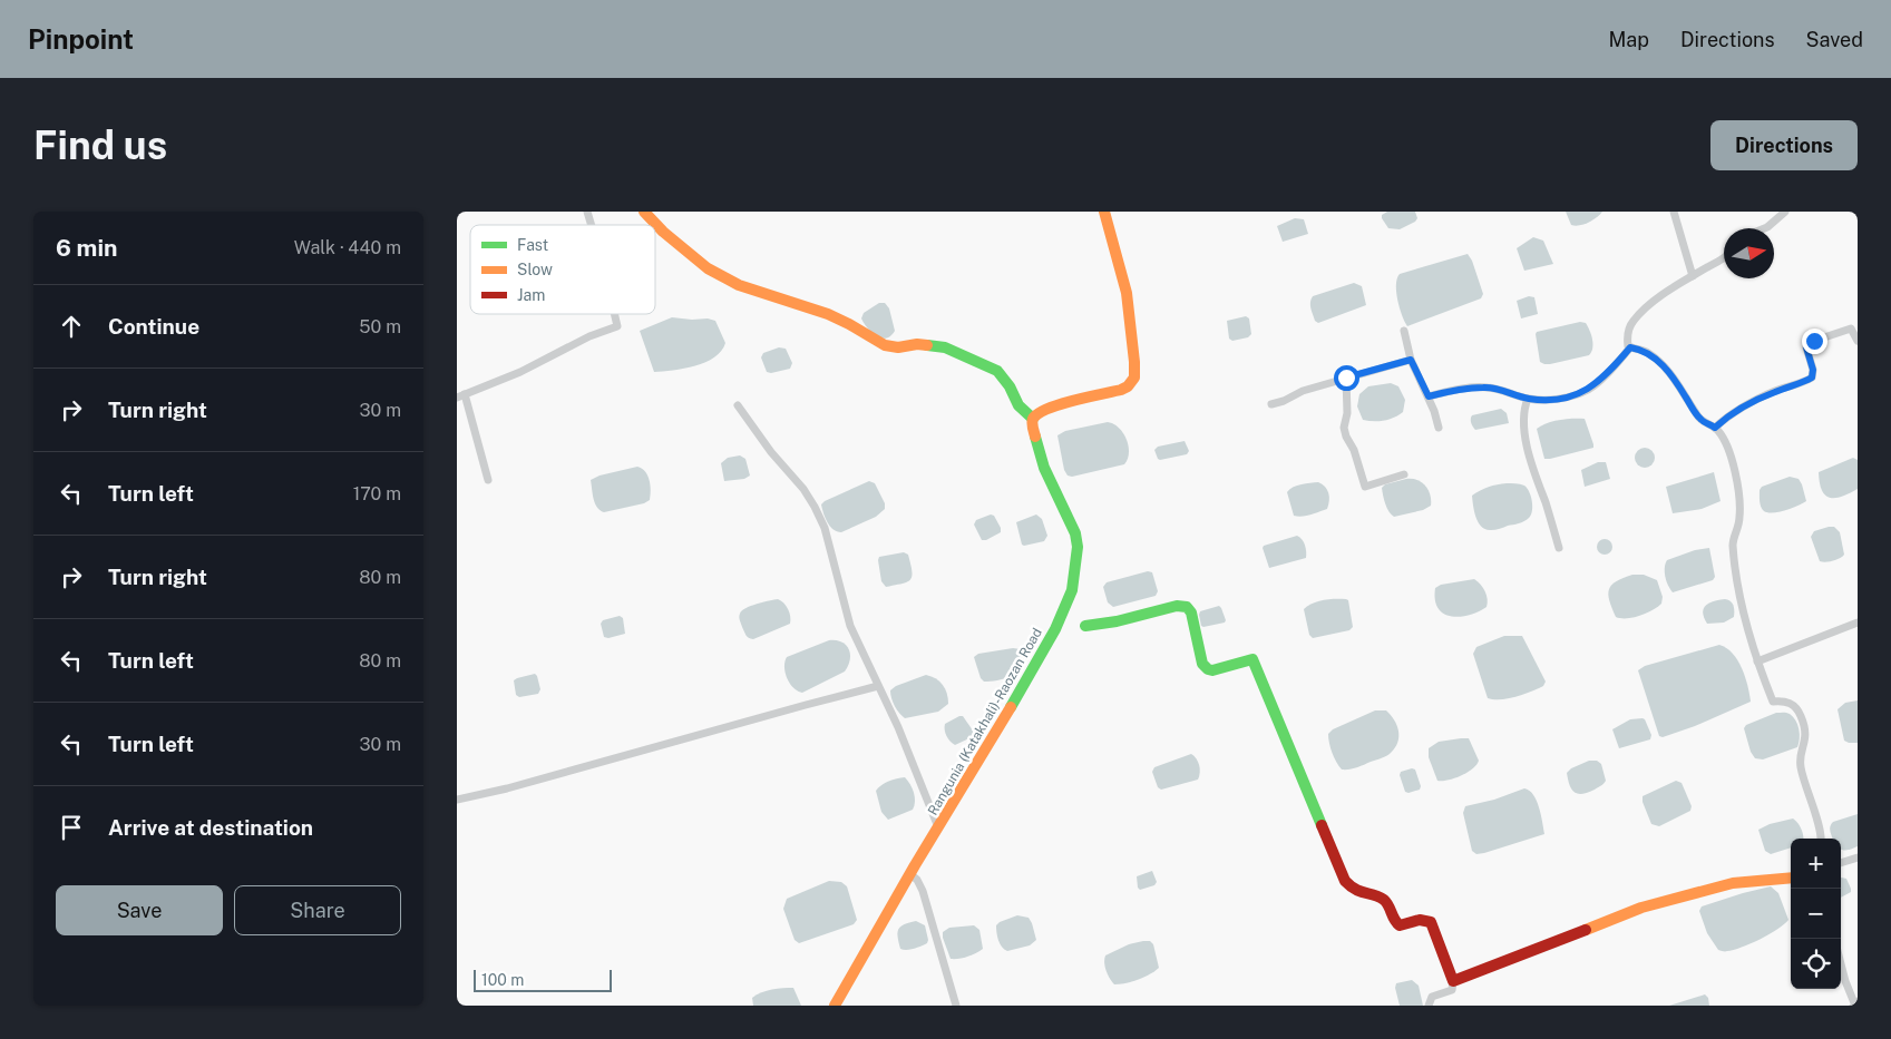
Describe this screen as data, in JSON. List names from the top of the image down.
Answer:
{
  "streets": {
    "street": ["Rangunia (Katakhali)-Raozan Road"]
  },
  "legend": ["Fast", "Slow", "Jam"],
  "scale_bar": "100 m",
  "north": "right",
  "page": {
    "header": "Pinpoint",
    "nav": ["Map", "Directions", "Saved"],
    "buttons": [
      "Directions",
      ["Save", "Share"]
    ],
    "title": "Find us",
    "heading": ["6 min", "Walk · 440 m"],
    "list": [
      ["Continue", "50 m"],
      ["Turn right", "30 m"],
      ["Turn left", "170 m"],
      ["Turn right", "80 m"],
      ["Turn left", "80 m"],
      ["Turn left", "30 m"],
      "Arrive at destination"
    ],
    "map_buttons": ["+", "−"],
    "scale": "100 m"
  }
}
